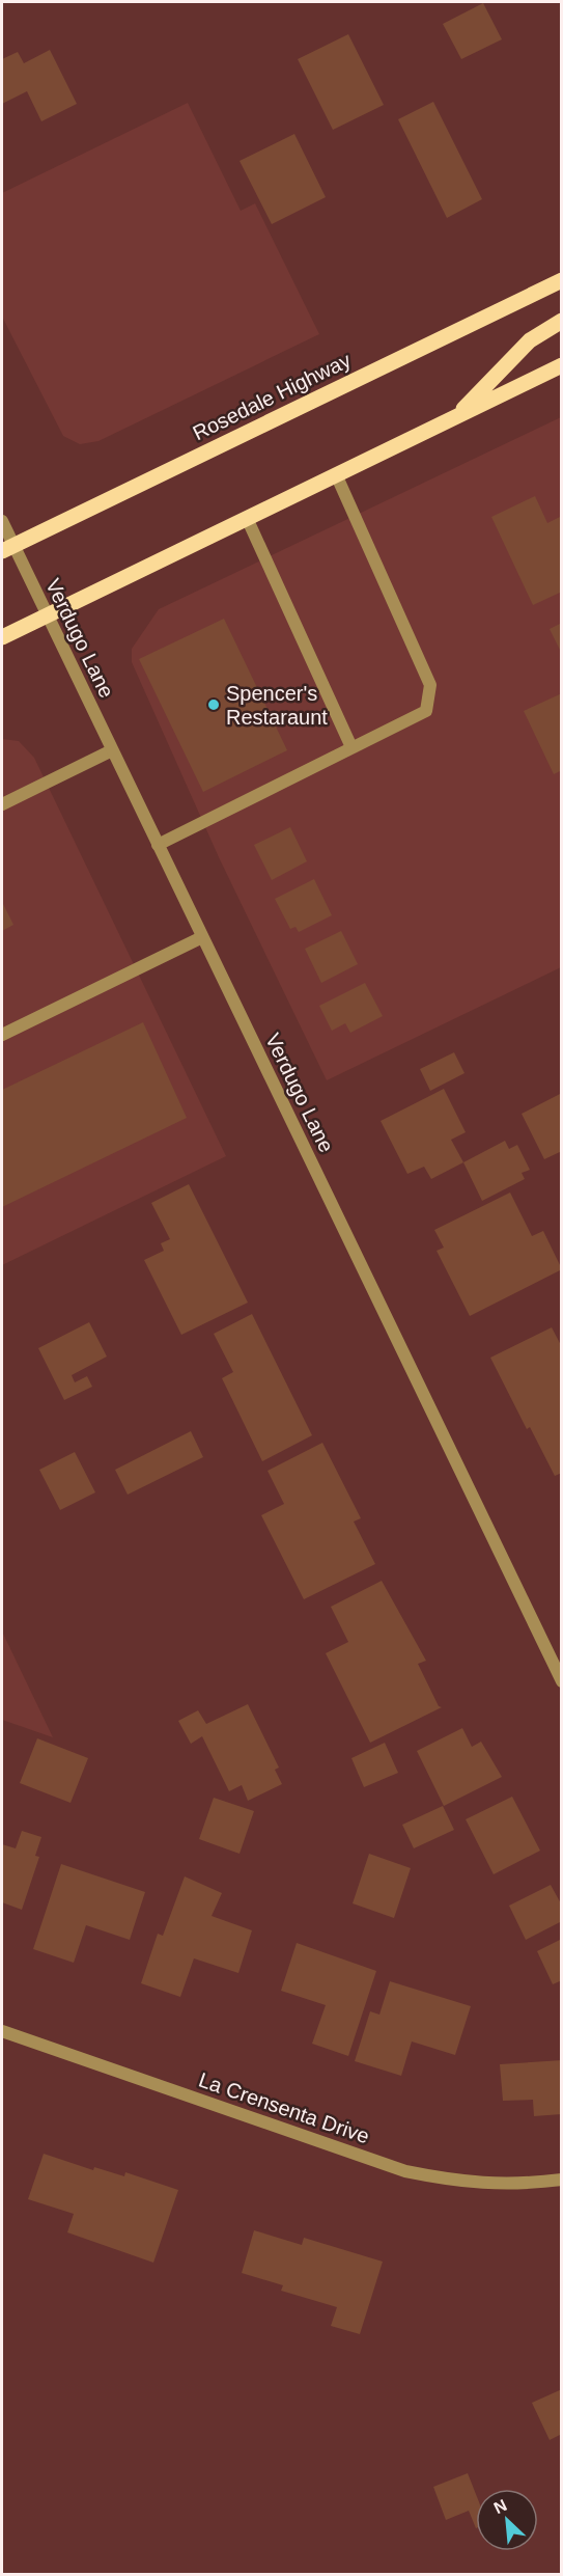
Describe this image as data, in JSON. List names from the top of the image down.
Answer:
{
  "streets": {
    "main road": ["Rosedale Highway"],
    "street": ["Verdugo Lane", "La Crensenta Drive"]
  },
  "crossings": [
    ["Rosedale Highway", "Verdugo Lane"]
  ],
  "places": ["Spencer's Restaraunt"],
  "north": "top left"
}
